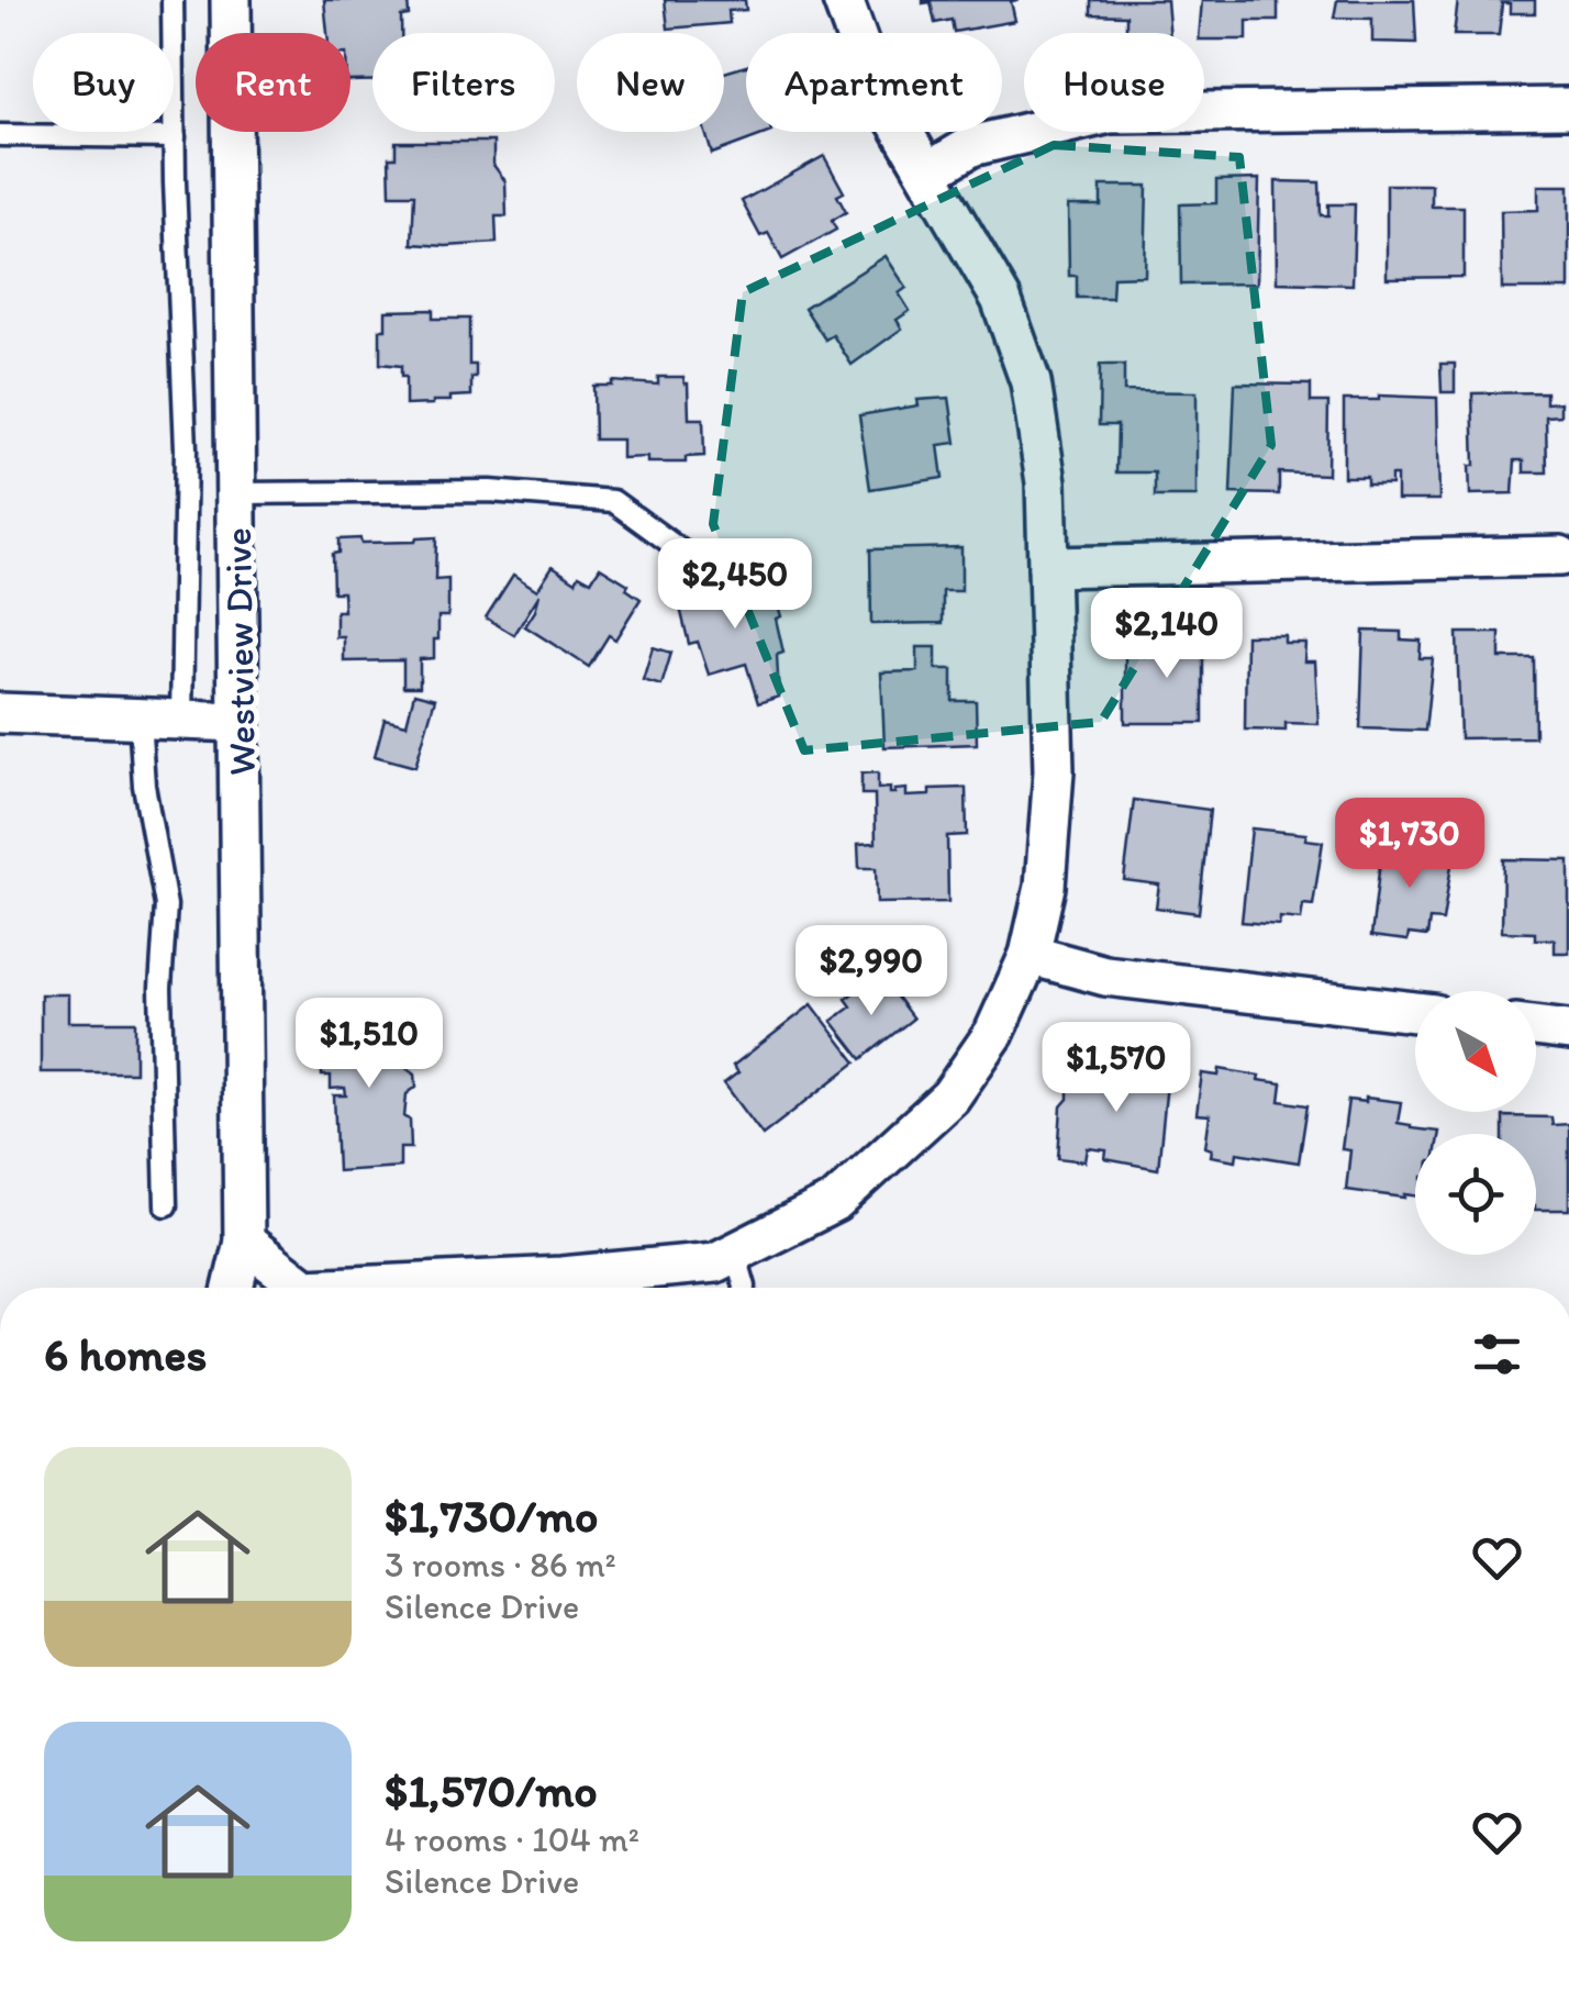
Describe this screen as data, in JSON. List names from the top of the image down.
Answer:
{
  "streets": {
    "street": ["Westview Drive"]
  },
  "north": "bottom right",
  "page": {
    "chip": [
      "Buy",
      "Rent",
      "Filters",
      "New",
      "Apartment",
      "House"
    ],
    "price": [
      "$2,450",
      "$2,140",
      "$1,730",
      "$2,990",
      "$1,510",
      "$1,570"
    ],
    "heading": "6 homes",
    "list": [
      {
        "name": "$1,730/mo",
        "note": "3 rooms · 86 m² · Silence Drive"
      },
      {
        "name": "$1,570/mo",
        "note": "4 rooms · 104 m² · Silence Drive"
      }
    ]
  }
}
